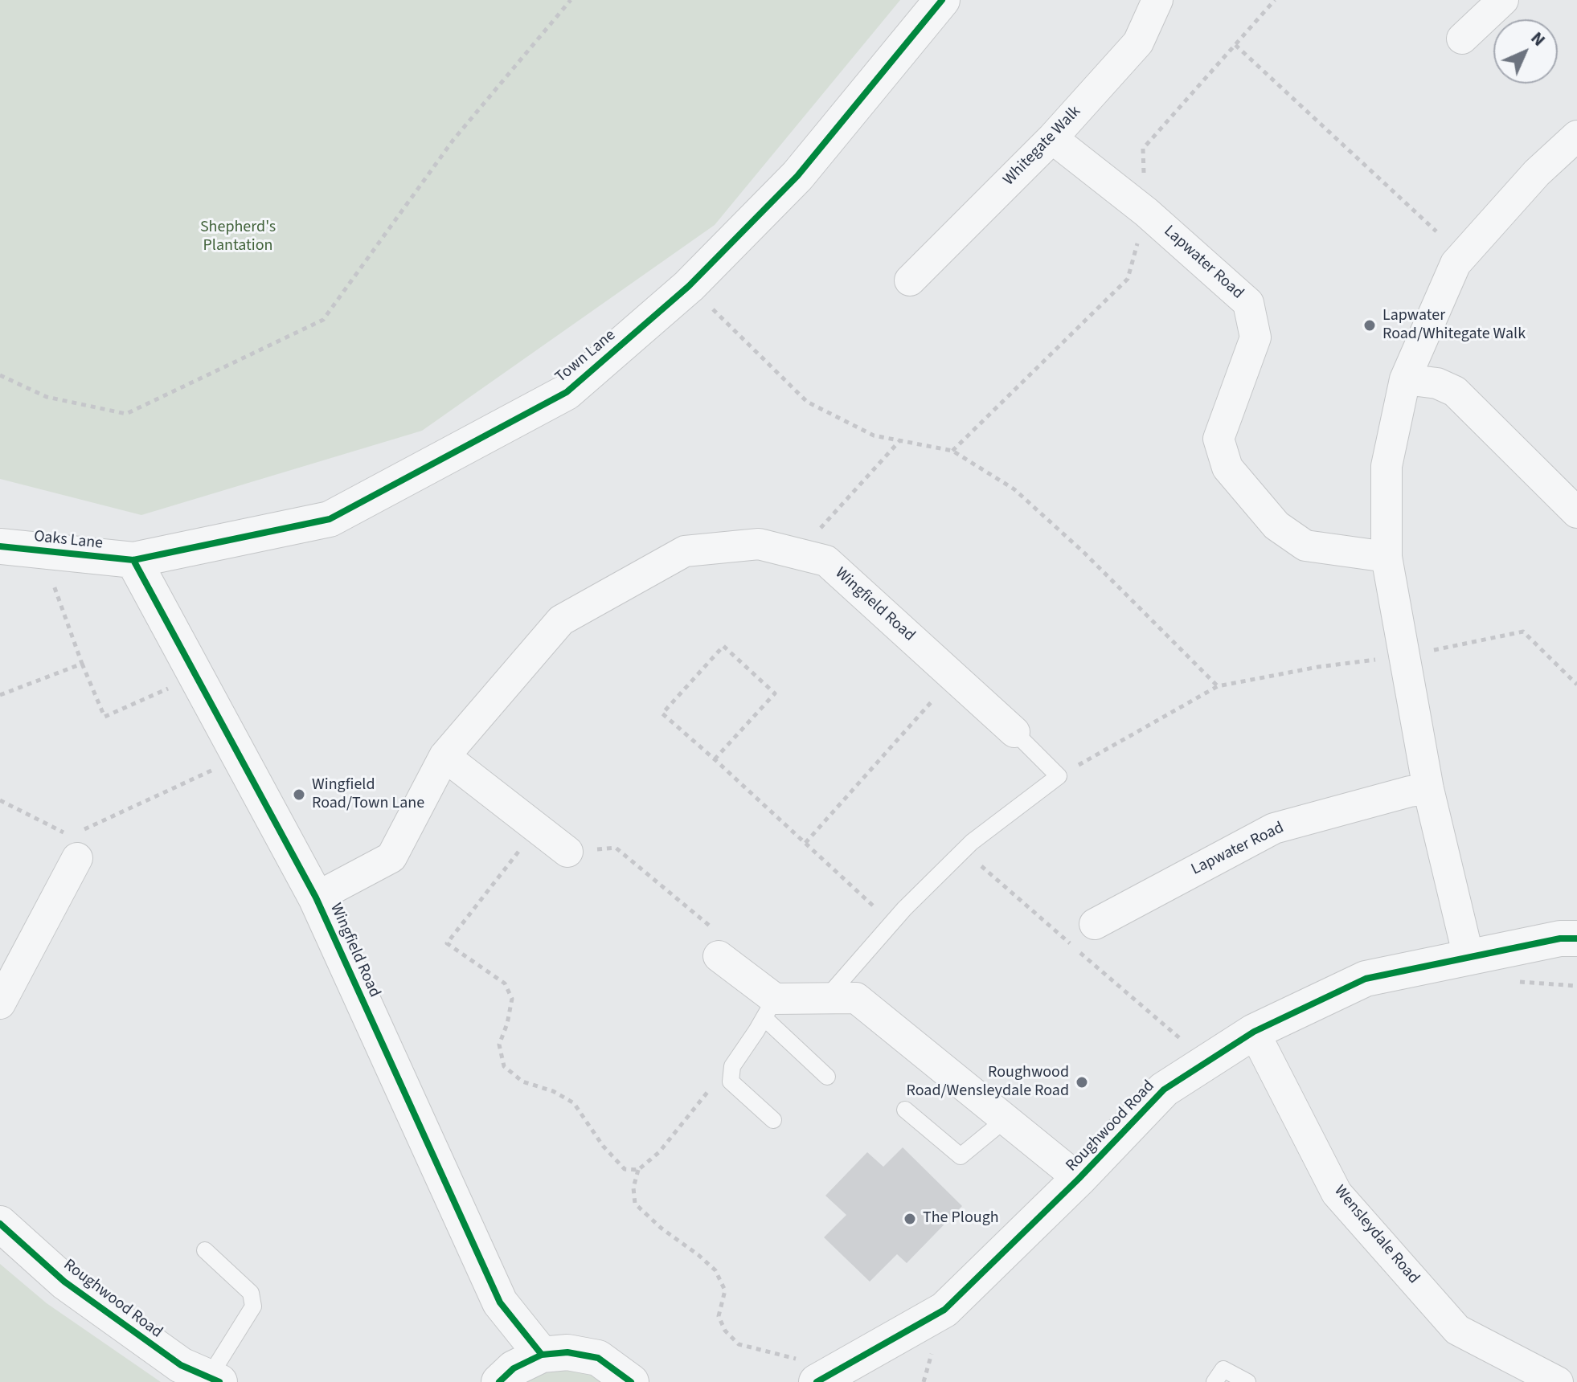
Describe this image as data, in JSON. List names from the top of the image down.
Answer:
{
  "streets": {
    "street": [
      "Whitegate Walk",
      "Lapwater Road",
      "Town Lane",
      "Oaks Lane",
      "Wingfield Road",
      "Roughwood Road",
      "Wensleydale Road"
    ]
  },
  "crossings": [
    ["Whitegate Walk", "Lapwater Road"],
    ["Town Lane", "Oaks Lane"],
    ["Town Lane", "Wingfield Road"],
    ["Oaks Lane", "Wingfield Road"],
    ["Roughwood Road", "Wensleydale Road"]
  ],
  "parks": ["Shepherd's Plantation"],
  "places": [
    "Lapwater Road/Whitegate Walk",
    "Wingfield Road/Town Lane",
    "Roughwood Road/Wensleydale Road",
    "The Plough"
  ],
  "north": "top right"
}
